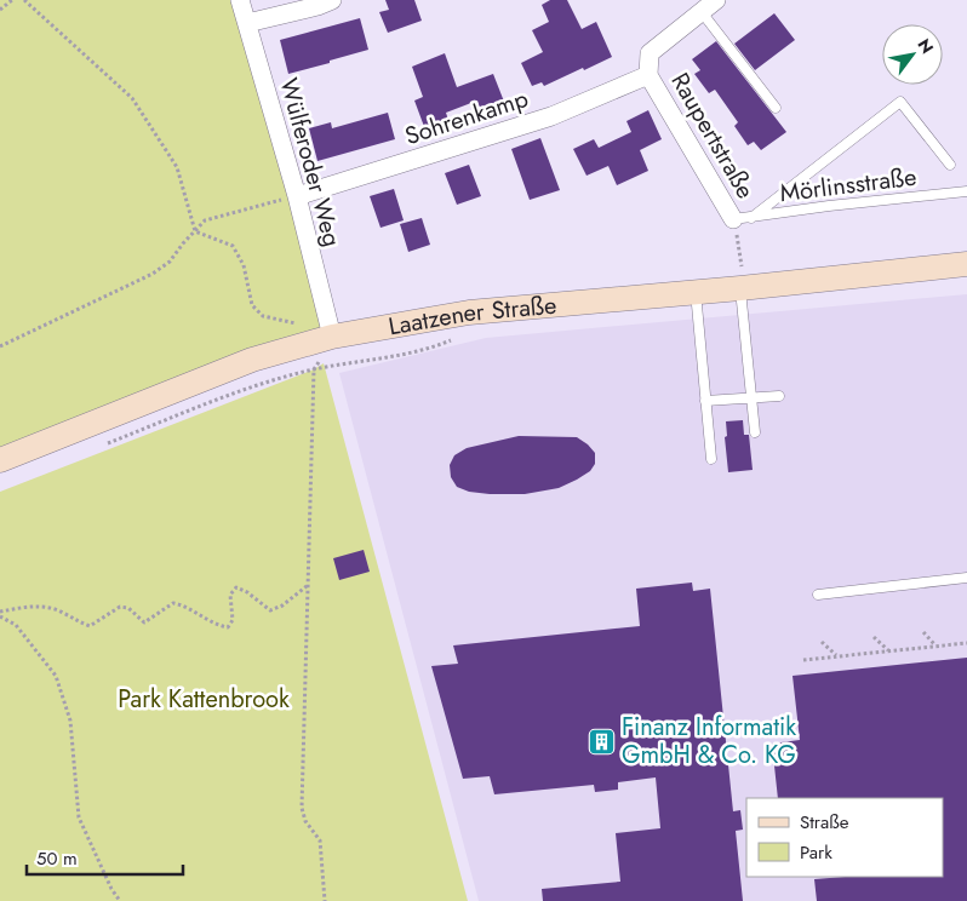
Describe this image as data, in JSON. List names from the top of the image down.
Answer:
{
  "streets": {
    "main road": ["Laatzener Straße"],
    "street": ["Sohrenkamp", "Raupertstraße", "Wülferoder Weg"],
    "lane": ["Mörlinsstraße"]
  },
  "crossings": [
    ["Sohrenkamp", "Raupertstraße"],
    ["Sohrenkamp", "Wülferoder Weg"],
    ["Raupertstraße", "Mörlinsstraße"],
    ["Wülferoder Weg", "Laatzener Straße"]
  ],
  "parks": ["Park Kattenbrook"],
  "places": {
    "building": ["Finanz Informatik GmbH & Co. KG"]
  },
  "legend": ["Straße", "Park"],
  "scale_bar": "50 m",
  "north": "top right"
}
